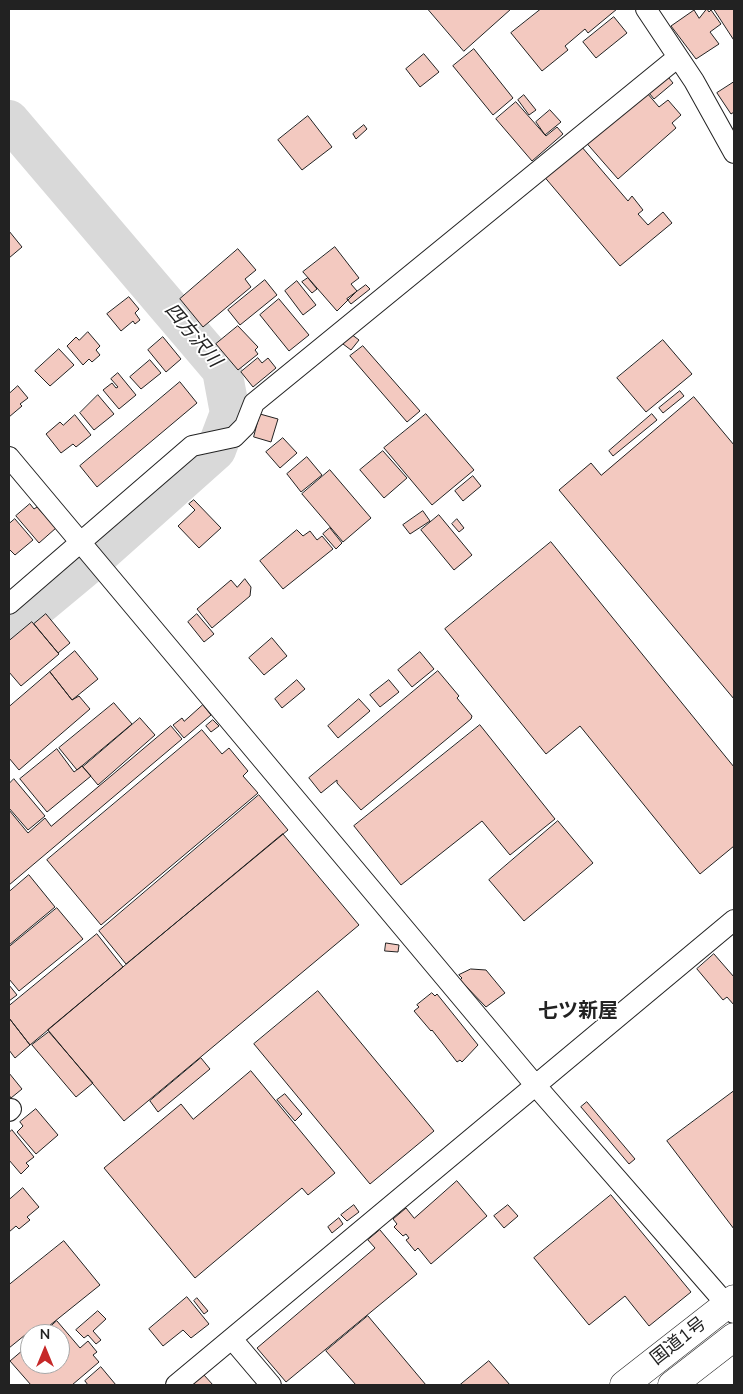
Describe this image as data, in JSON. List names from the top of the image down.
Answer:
{
  "streets": {
    "highway": ["国道1号"]
  },
  "districts": ["七ツ新屋"],
  "water": ["四方沢川"],
  "north": "top"
}
